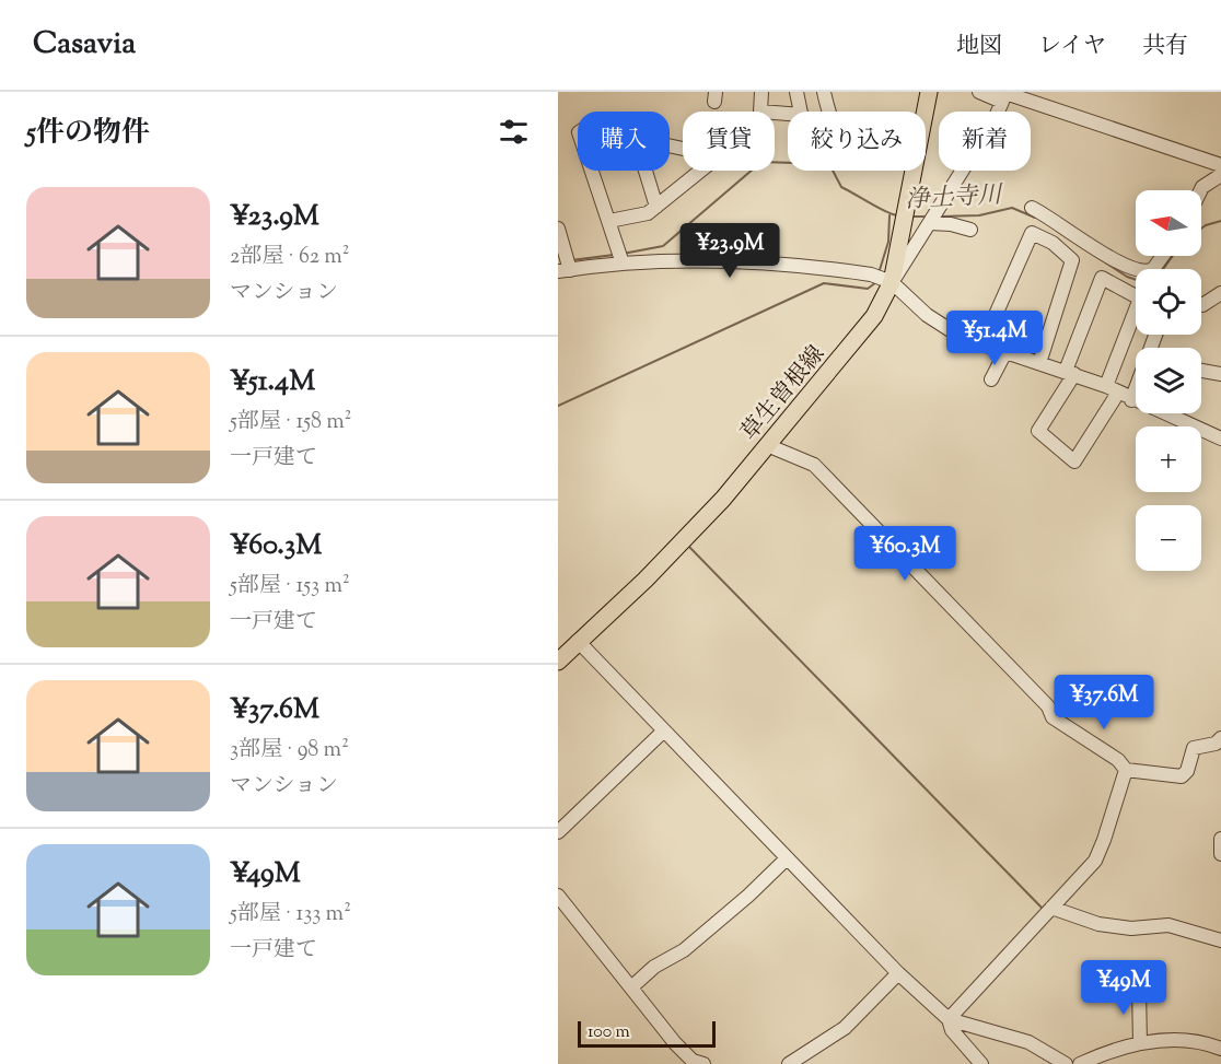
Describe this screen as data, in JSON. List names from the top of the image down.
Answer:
{
  "streets": {
    "main road": ["草生曽根線"]
  },
  "water": ["浄土寺川"],
  "scale_bar": "100 m",
  "north": "left",
  "page": {
    "header": "Casavia",
    "nav": ["地図", "レイヤ", "共有"],
    "heading": "5件の物件",
    "chip": [
      "購入",
      "賃貸",
      "絞り込み",
      "新着"
    ],
    "list": [
      {
        "name": "¥23.9M",
        "note": "2部屋 · 62 m² · マンション"
      },
      {
        "name": "¥51.4M",
        "note": "5部屋 · 158 m² · 一戸建て"
      },
      {
        "name": "¥60.3M",
        "note": "5部屋 · 153 m² · 一戸建て"
      },
      {
        "name": "¥37.6M",
        "note": "3部屋 · 98 m² · マンション"
      },
      {
        "name": "¥49M",
        "note": "5部屋 · 133 m² · 一戸建て"
      }
    ],
    "map_buttons": ["+", "−"],
    "price": [
      "¥23.9M",
      "¥51.4M",
      "¥60.3M",
      "¥37.6M",
      "¥49M"
    ],
    "scale": "100 m"
  }
}
